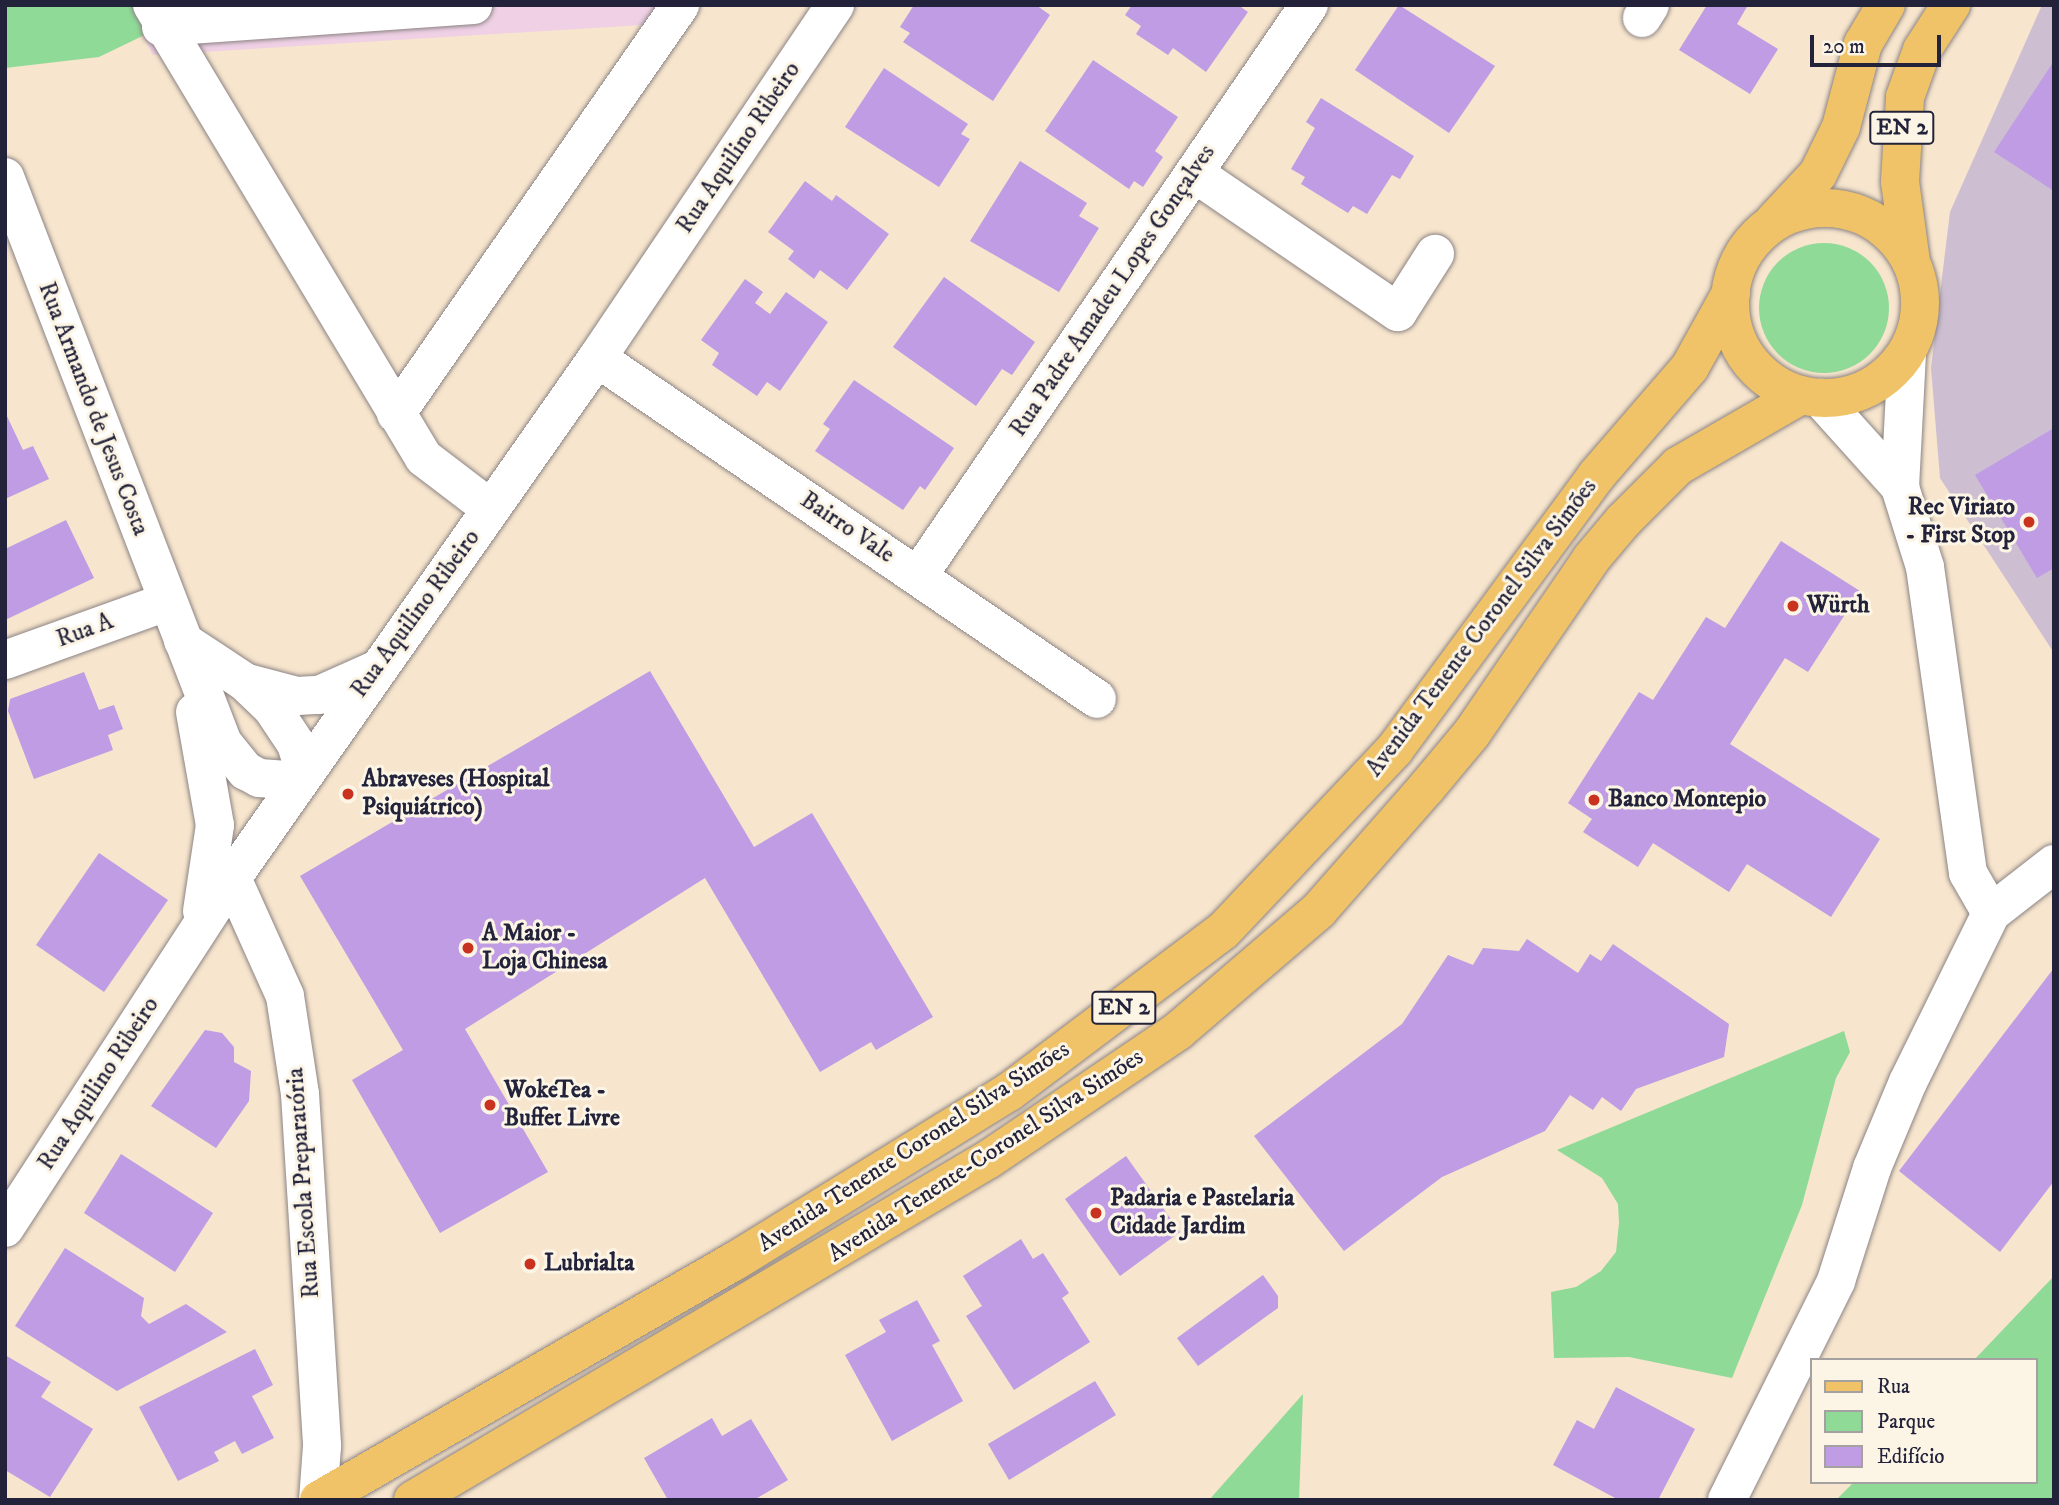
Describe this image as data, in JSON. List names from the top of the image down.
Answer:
{
  "streets": {
    "main road": ["EN 2", "Avenida Tenente Coronel Silva Simões", "Avenida Tenente-Coronel Silva Simões"],
    "street": [
      "Rua Aquilino Ribeiro",
      "Rua Padre Amadeu Lopes Gonçalves",
      "Rua Armando de Jesus Costa",
      "Bairro Vale",
      "Rua A",
      "Rua Escola Preparatória"
    ]
  },
  "crossings": [
    ["EN 2", "Avenida Tenente Coronel Silva Simões"],
    ["EN 2", "Avenida Tenente-Coronel Silva Simões"],
    ["Rua Aquilino Ribeiro", "Bairro Vale"],
    ["Rua Aquilino Ribeiro", "Rua Escola Preparatória"],
    ["Rua Padre Amadeu Lopes Gonçalves", "Bairro Vale"],
    ["Rua Armando de Jesus Costa", "Rua A"],
    ["Avenida Tenente Coronel Silva Simões", "Avenida Tenente-Coronel Silva Simões"],
    ["Avenida Tenente Coronel Silva Simões", "Rua Escola Preparatória"]
  ],
  "places": [
    "Rec Viriato - First Stop",
    "Würth",
    "Abraveses (Hospital Psiquiátrico)",
    "Banco Montepio",
    "A Maior - Loja Chinesa",
    "WokeTea - Buffet Livre",
    "Padaria e Pastelaria Cidade Jardim",
    "Lubrialta"
  ],
  "legend": ["Rua", "Parque", "Edifício"],
  "scale_bar": "20 m"
}
